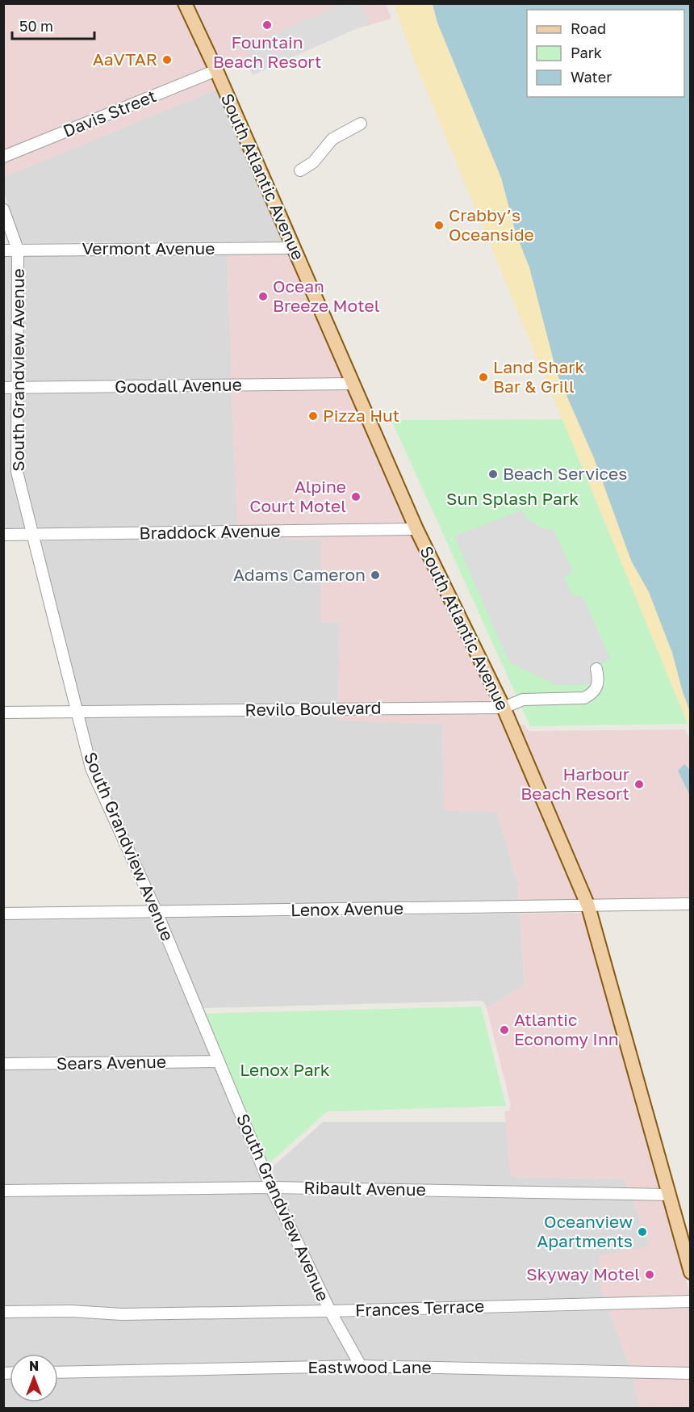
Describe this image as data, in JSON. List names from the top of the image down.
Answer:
{
  "streets": {
    "main road": ["South Atlantic Avenue"],
    "street": [
      "Davis Street",
      "Vermont Avenue",
      "South Grandview Avenue",
      "Goodall Avenue",
      "Braddock Avenue",
      "Revilo Boulevard",
      "Lenox Avenue",
      "Sears Avenue",
      "Ribault Avenue",
      "Frances Terrace",
      "Eastwood Lane"
    ]
  },
  "crossings": [
    ["Davis Street", "South Atlantic Avenue"],
    ["South Atlantic Avenue", "Vermont Avenue"],
    ["South Atlantic Avenue", "Goodall Avenue"],
    ["South Atlantic Avenue", "Braddock Avenue"],
    ["South Atlantic Avenue", "Revilo Boulevard"],
    ["South Atlantic Avenue", "Lenox Avenue"],
    ["South Atlantic Avenue", "Ribault Avenue"],
    ["Vermont Avenue", "South Grandview Avenue"],
    ["South Grandview Avenue", "Goodall Avenue"],
    ["South Grandview Avenue", "Braddock Avenue"],
    ["South Grandview Avenue", "Revilo Boulevard"],
    ["South Grandview Avenue", "Lenox Avenue"],
    ["South Grandview Avenue", "Sears Avenue"],
    ["South Grandview Avenue", "Ribault Avenue"],
    ["South Grandview Avenue", "Frances Terrace"],
    ["South Grandview Avenue", "Eastwood Lane"]
  ],
  "parks": ["Sun Splash Park", "Lenox Park"],
  "places": [
    "Fountain Beach Resort",
    "AaVTAR",
    "Crabby’s Oceanside",
    "Ocean Breeze Motel",
    "Land Shark Bar & Grill",
    "Pizza Hut",
    "Beach Services",
    "Alpine Court Motel",
    "Adams Cameron",
    "Harbour Beach Resort",
    "Atlantic Economy Inn",
    "Oceanview Apartments",
    "Skyway Motel"
  ],
  "legend": ["Road", "Park", "Water"],
  "scale_bar": "50 m",
  "north": "top"
}
